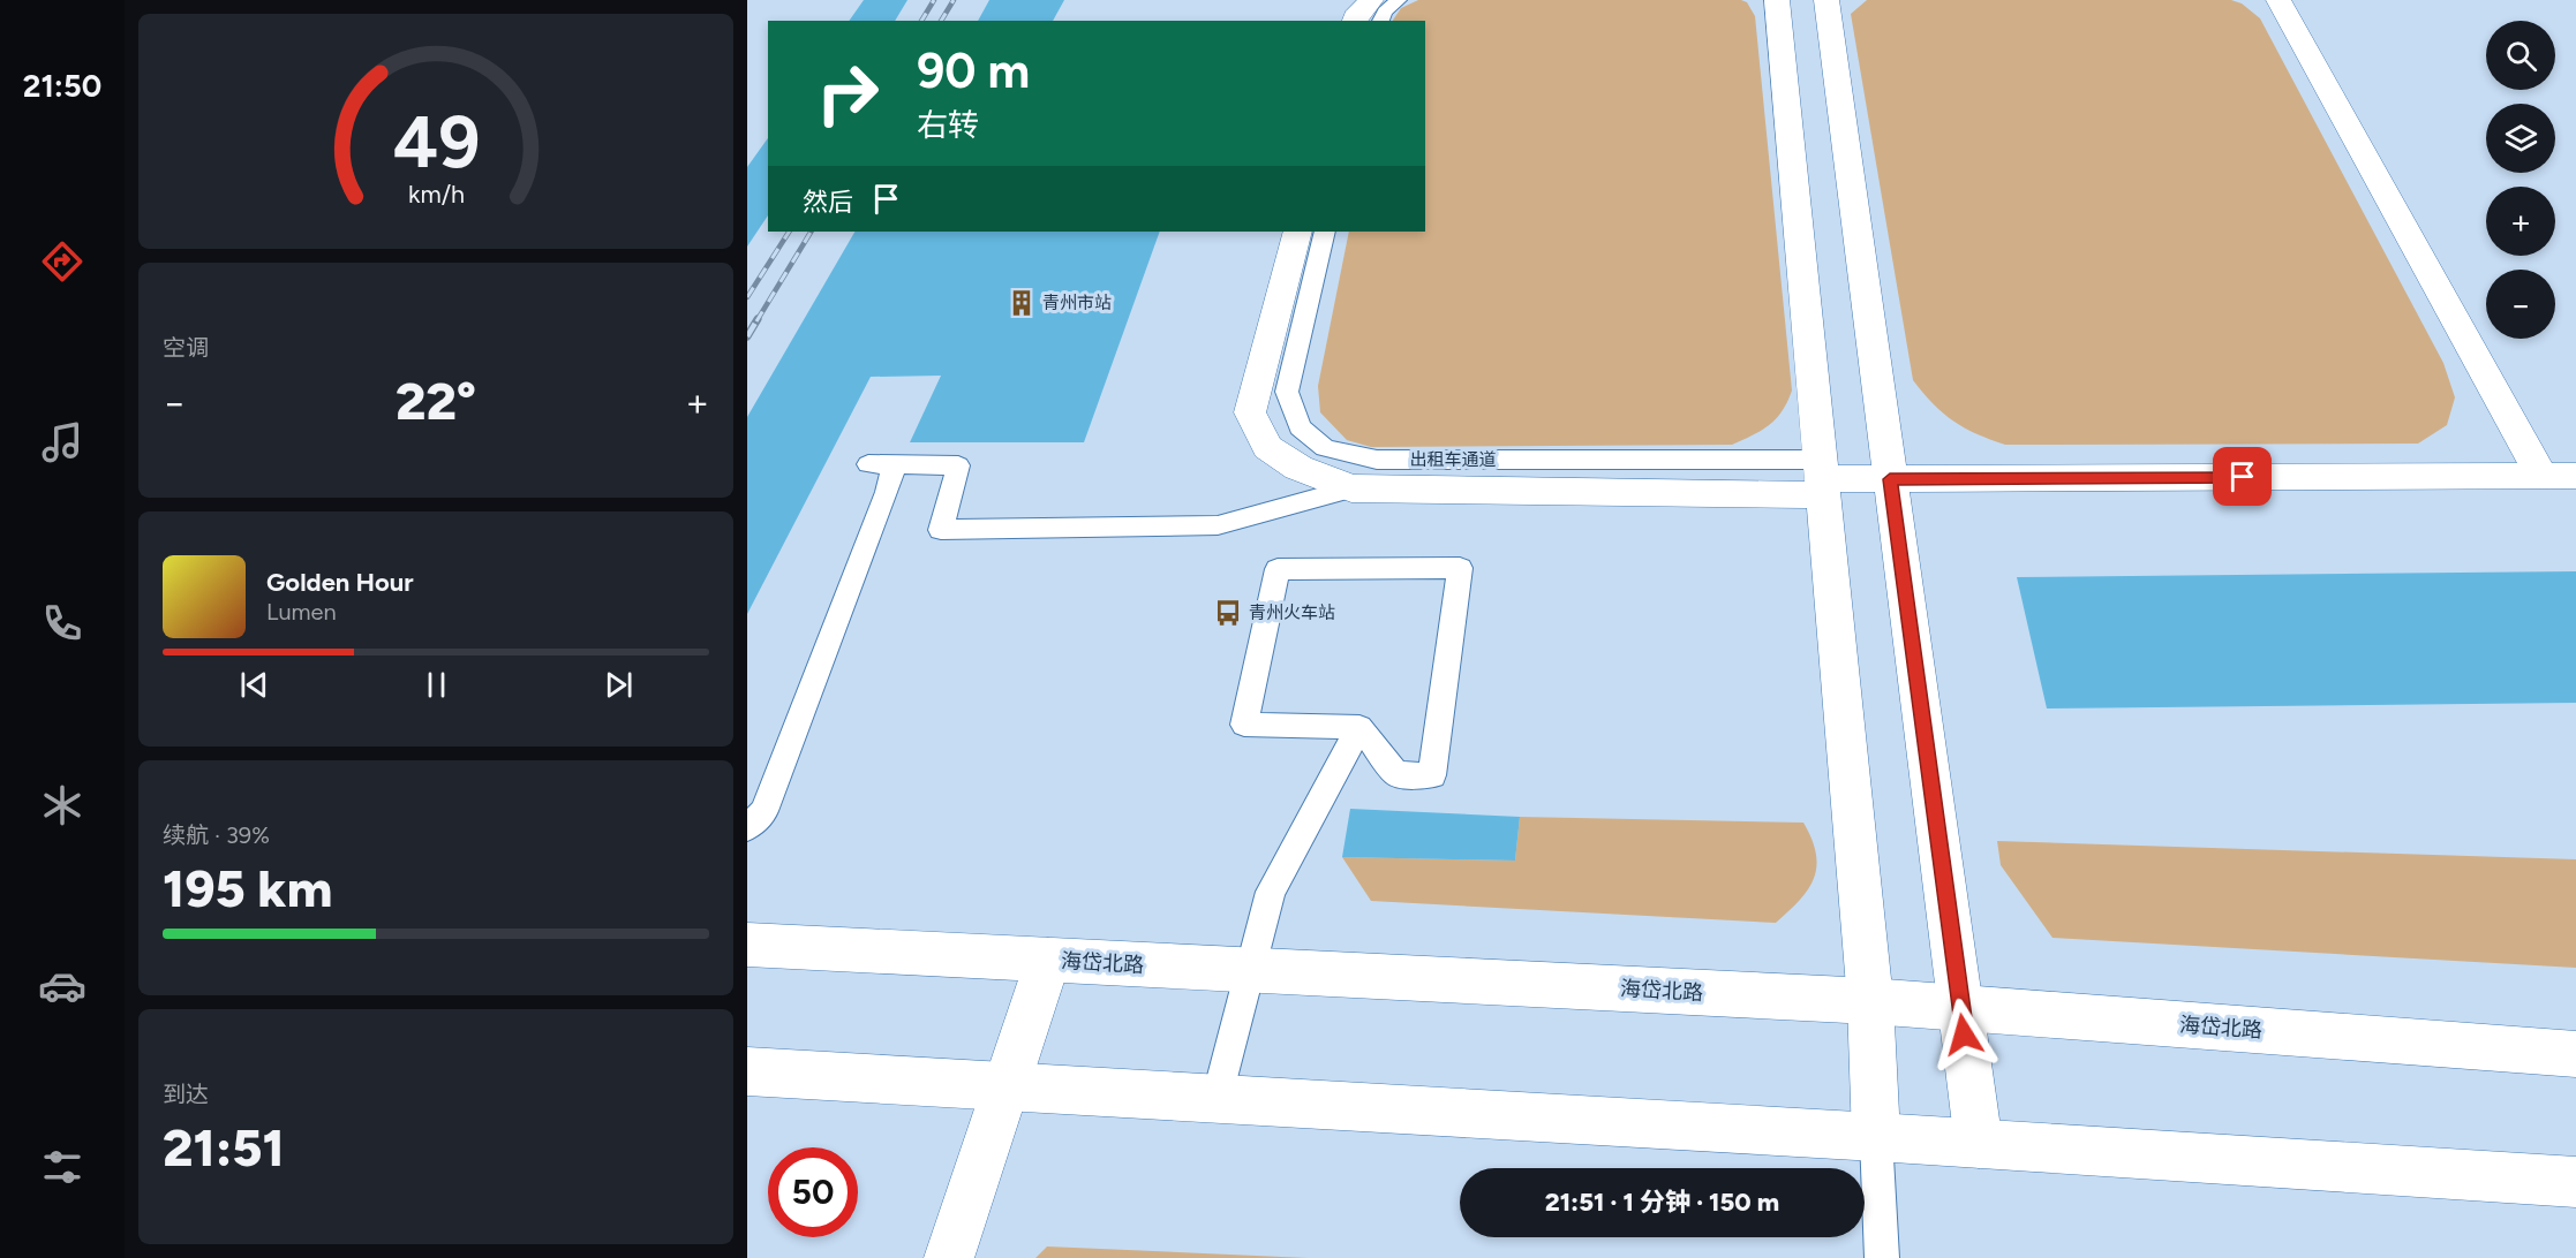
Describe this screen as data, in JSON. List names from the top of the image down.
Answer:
{
  "streets": {
    "main road": ["海岱北路"],
    "lane": ["出租车通道"]
  },
  "places": {
    "building": ["青州市站"],
    "bus stop": ["青州火车站"]
  },
  "page": {
    "tabs": "21:50",
    "map_buttons": ["+", "−"],
    "turn": ["90 m", "右转"],
    "then": "然后",
    "tile": [
      "空调",
      ["续航 · 39%", "195 km"],
      ["到达", "21:51"]
    ],
    "heat": ["−", "22°", "+"],
    "song": ["Golden Hour", "Lumen"],
    "limit": "50",
    "trip": "21:51 · 1 分钟 · 150 m",
    "gauge": ["49", "km/h"]
  }
}
